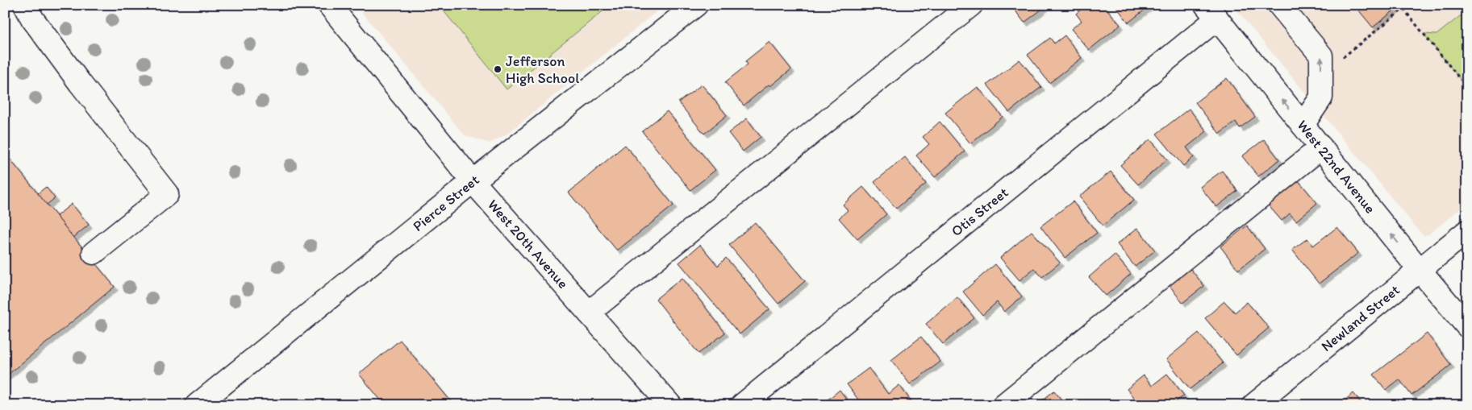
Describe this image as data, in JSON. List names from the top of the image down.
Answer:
{
  "streets": {
    "street": [
      "West 22nd Avenue",
      "Pierce Street",
      "Otis Street",
      "West 20th Avenue",
      "Newland Street"
    ]
  },
  "crossings": [
    ["West 22nd Avenue", "Otis Street"],
    ["West 22nd Avenue", "Newland Street"],
    ["Pierce Street", "West 20th Avenue"]
  ],
  "one_way": ["West 22nd Avenue"],
  "places": ["Jefferson High School"]
}
